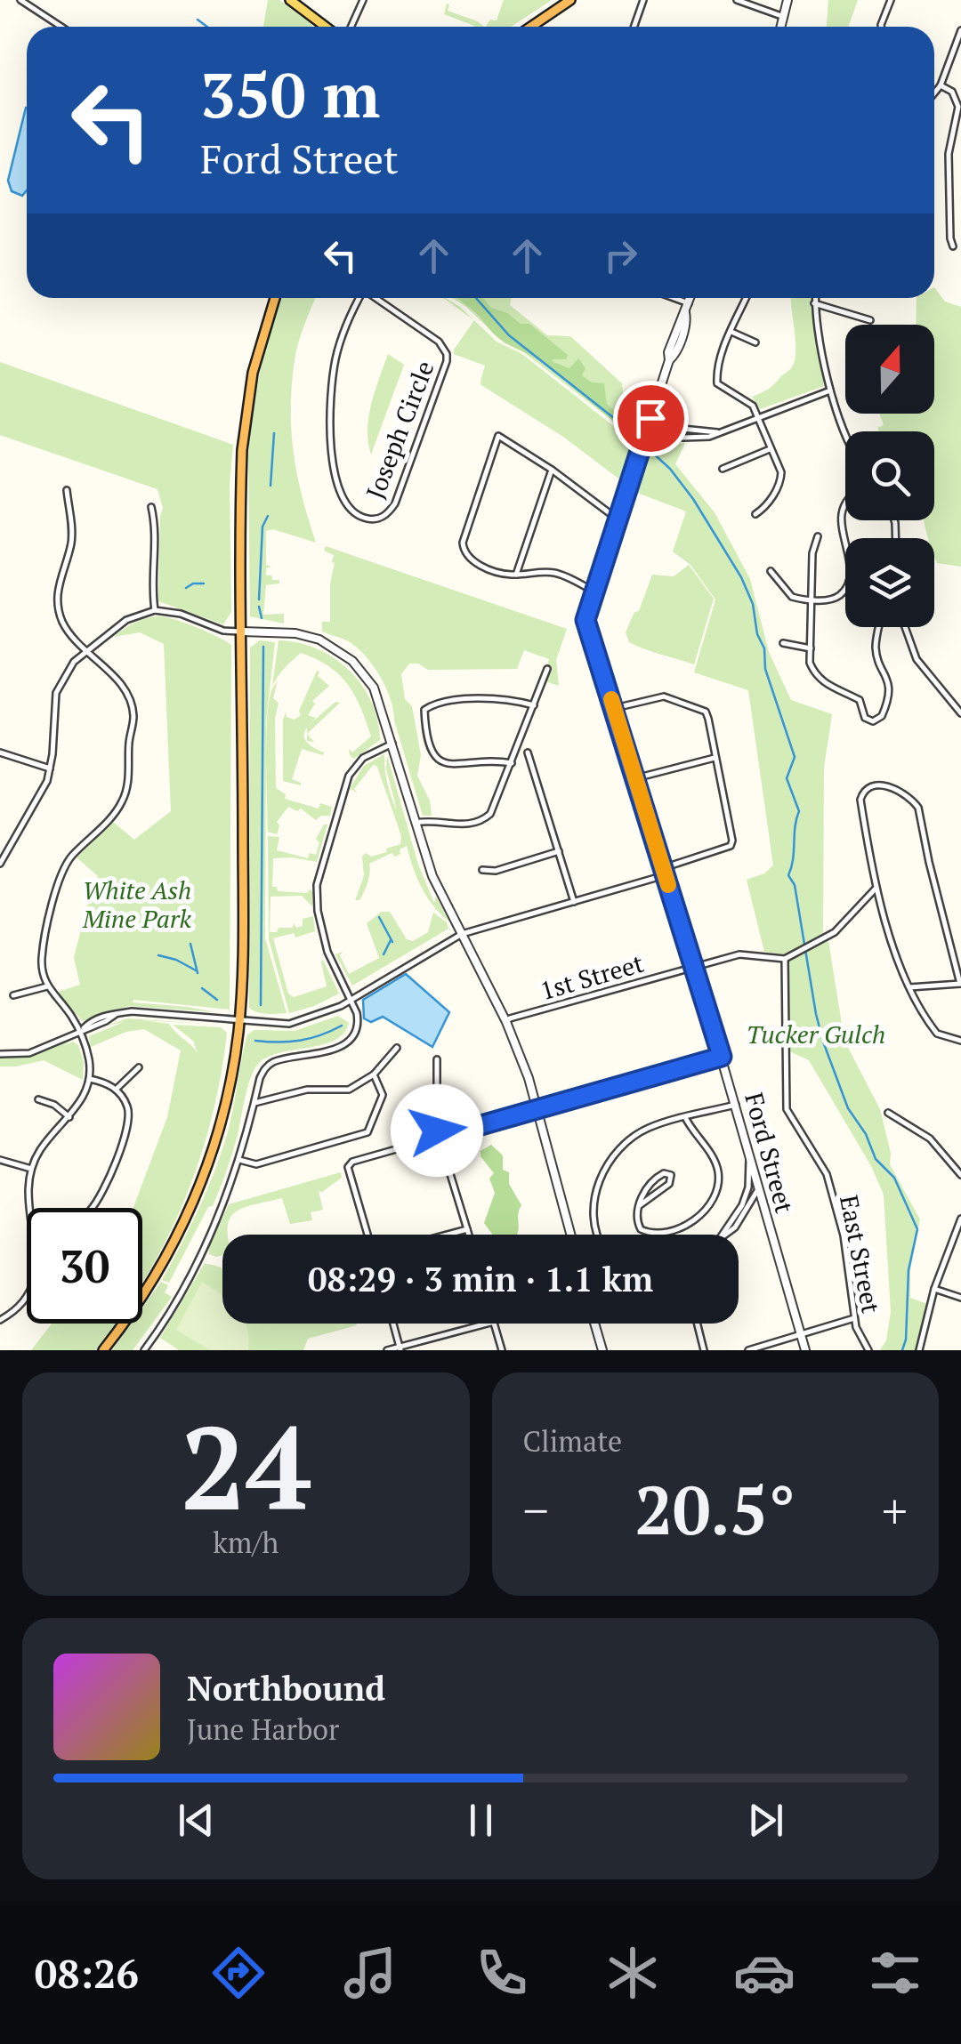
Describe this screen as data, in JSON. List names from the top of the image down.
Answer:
{
  "streets": {
    "street": [
      "Joseph Circle",
      "1st Street",
      "Ford Street",
      "East Street"
    ]
  },
  "crossings": [
    ["1st Street", "Ford Street"],
    ["1st Street", "East Street"]
  ],
  "parks": ["White Ash Mine Park", "Tucker Gulch"],
  "north": "top",
  "page": {
    "turn": ["350 m", "Ford Street"],
    "limit": "30",
    "trip": "08:29 · 3 min · 1.1 km",
    "tile": [
      ["24", "km/h"],
      "Climate"
    ],
    "heat": ["−", "20.5°", "+"],
    "song": ["Northbound", "June Harbor"],
    "tabs": "08:26"
  }
}
